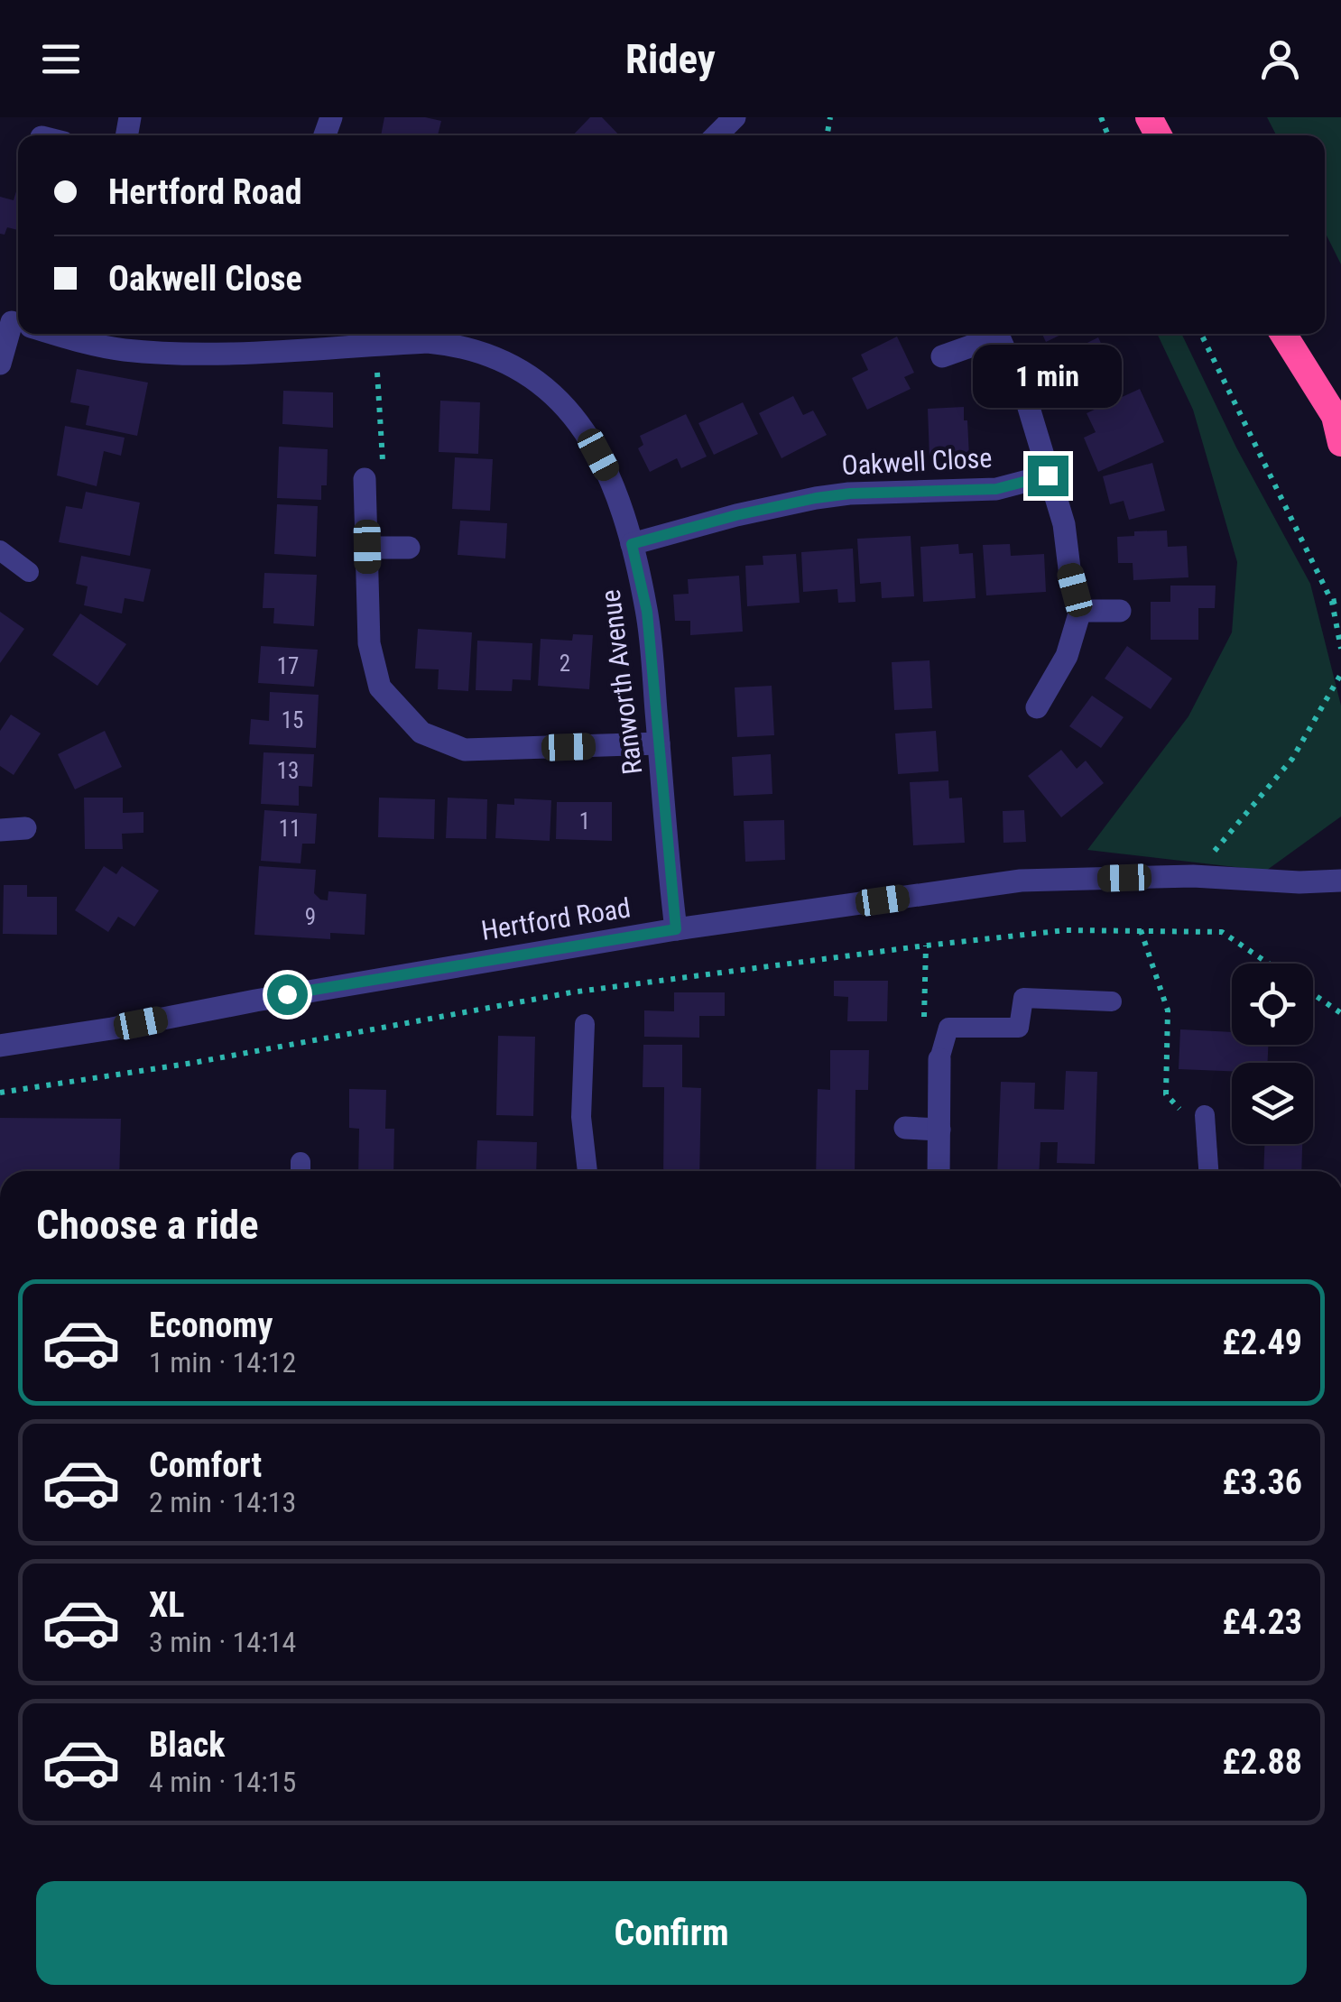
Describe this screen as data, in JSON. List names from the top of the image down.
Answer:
{
  "streets": {
    "street": ["Oakwell Close", "Ranworth Avenue", "Hertford Road"]
  },
  "crossings": [
    ["Oakwell Close", "Ranworth Avenue"],
    ["Ranworth Avenue", "Hertford Road"]
  ],
  "house_numbers": [
    "2",
    "17",
    "15",
    "13",
    "1",
    "11",
    "9"
  ],
  "page": {
    "header": "Ridey",
    "banner": ["Hertford Road", "Oakwell Close"],
    "bubble": "1 min",
    "heading": "Choose a ride",
    "list": [
      {
        "name": "Economy",
        "note": "1 min · 14:12",
        "value": "£2.49"
      },
      {
        "name": "Comfort",
        "note": "2 min · 14:13",
        "value": "£3.36"
      },
      {
        "name": "XL",
        "note": "3 min · 14:14",
        "value": "£4.23"
      },
      {
        "name": "Black",
        "note": "4 min · 14:15",
        "value": "£2.88"
      }
    ],
    "buttons": "Confirm"
  }
}
